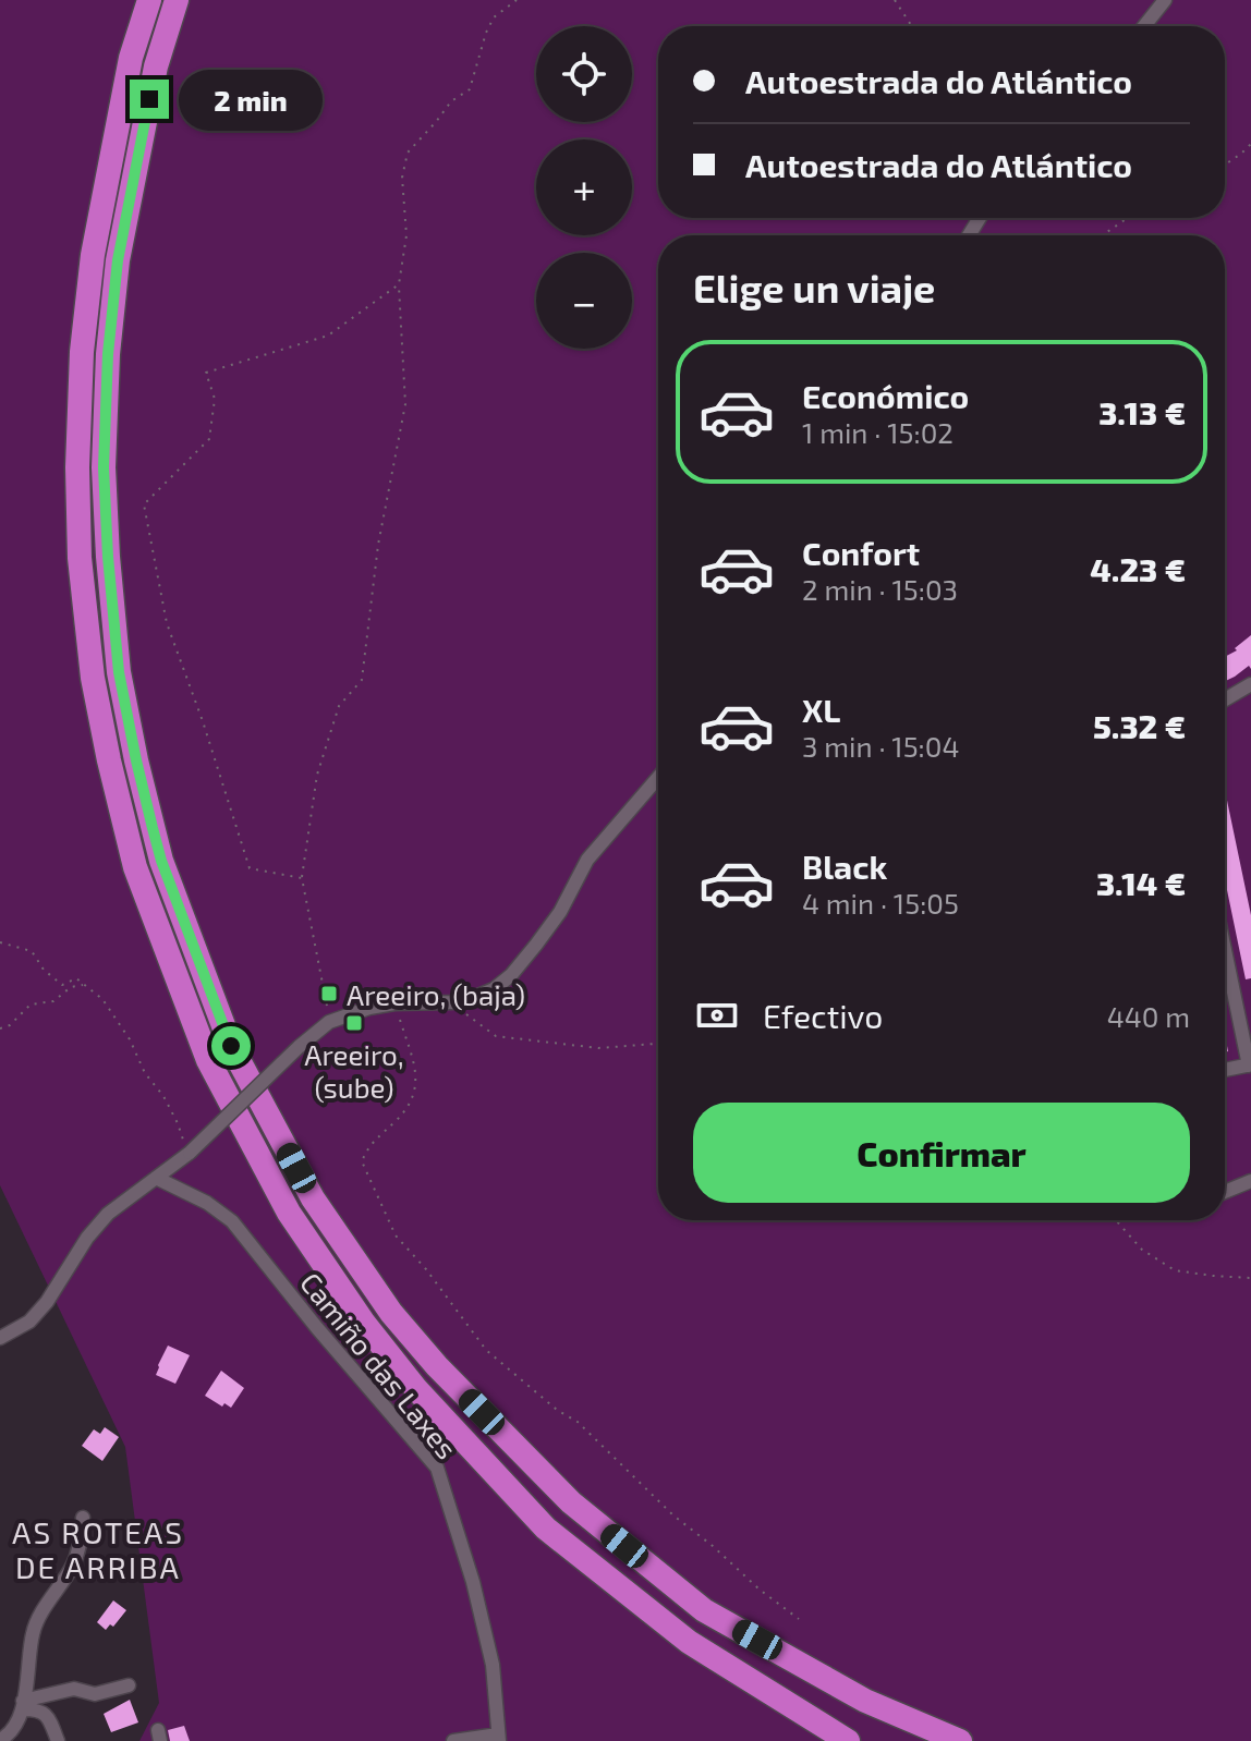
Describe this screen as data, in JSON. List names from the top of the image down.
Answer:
{
  "streets": {
    "street": ["Camiño das Laxes"]
  },
  "districts": ["AS ROTEAS DE ARRIBA"],
  "places": {
    "transit": ["Areeiro, (baja)", "Areeiro, (sube)"]
  },
  "page": {
    "map_buttons": ["+", "−"],
    "banner": ["Autoestrada do Atlántico", "Autoestrada do Atlántico"],
    "bubble": "2 min",
    "heading": "Elige un viaje",
    "list": [
      {
        "name": "Económico",
        "note": "1 min · 15:02",
        "value": "3.13 €"
      },
      {
        "name": "Confort",
        "note": "2 min · 15:03",
        "value": "4.23 €"
      },
      {
        "name": "XL",
        "note": "3 min · 15:04",
        "value": "5.32 €"
      },
      {
        "name": "Black",
        "note": "4 min · 15:05",
        "value": "3.14 €"
      }
    ],
    "pay": ["Efectivo", "440 m"],
    "buttons": "Confirmar"
  }
}
